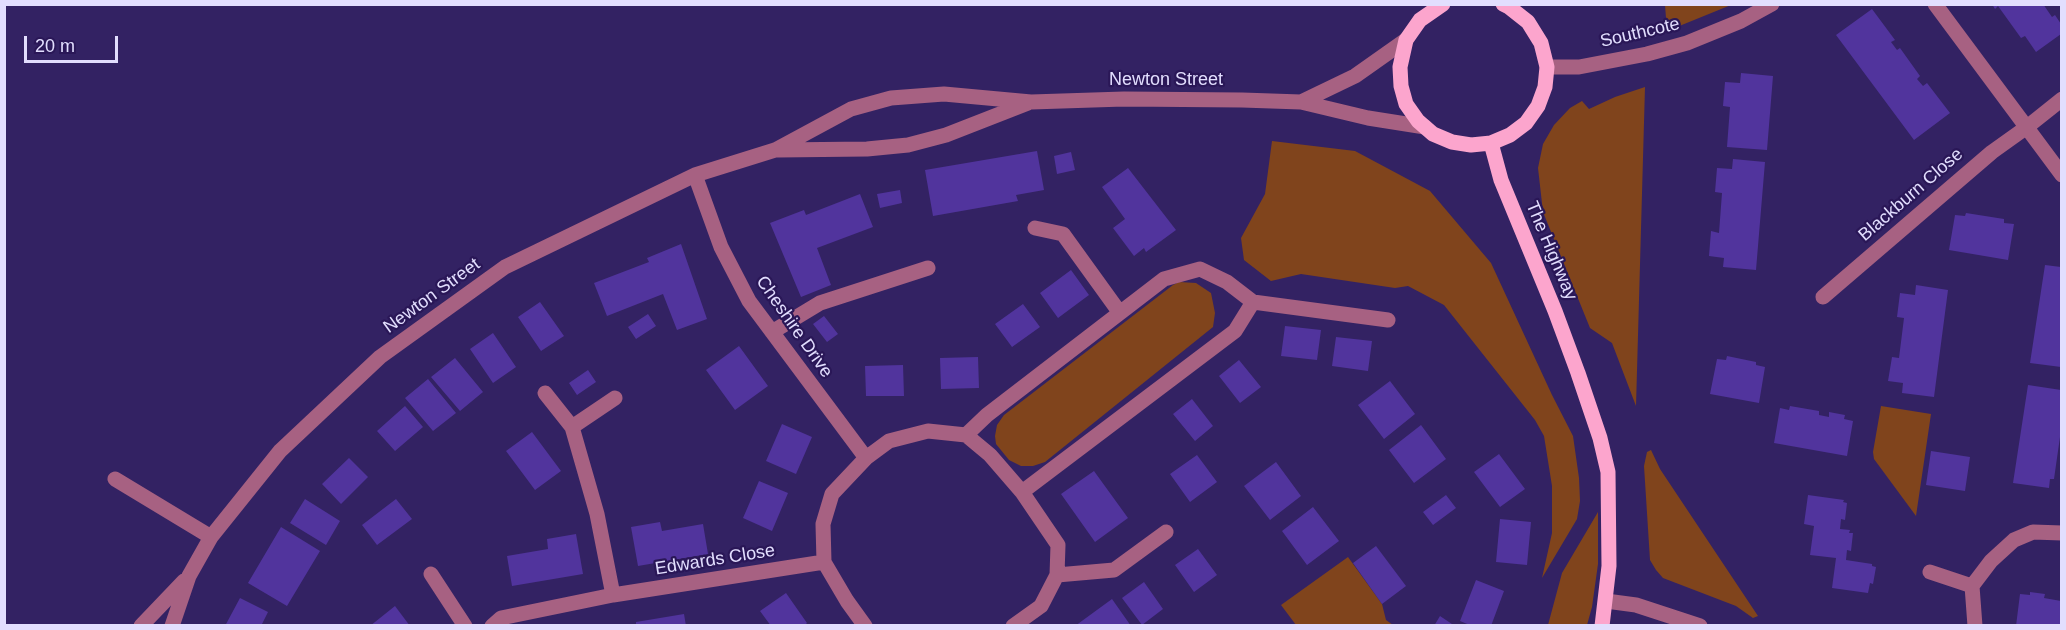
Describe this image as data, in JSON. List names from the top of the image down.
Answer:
{
  "streets": {
    "main road": ["The Highway"],
    "street": [
      "Southcote",
      "Newton Street",
      "Blackburn Close",
      "Cheshire Drive",
      "Edwards Close"
    ]
  },
  "crossings": [
    ["Newton Street", "Cheshire Drive"]
  ],
  "scale_bar": "20 m"
}
